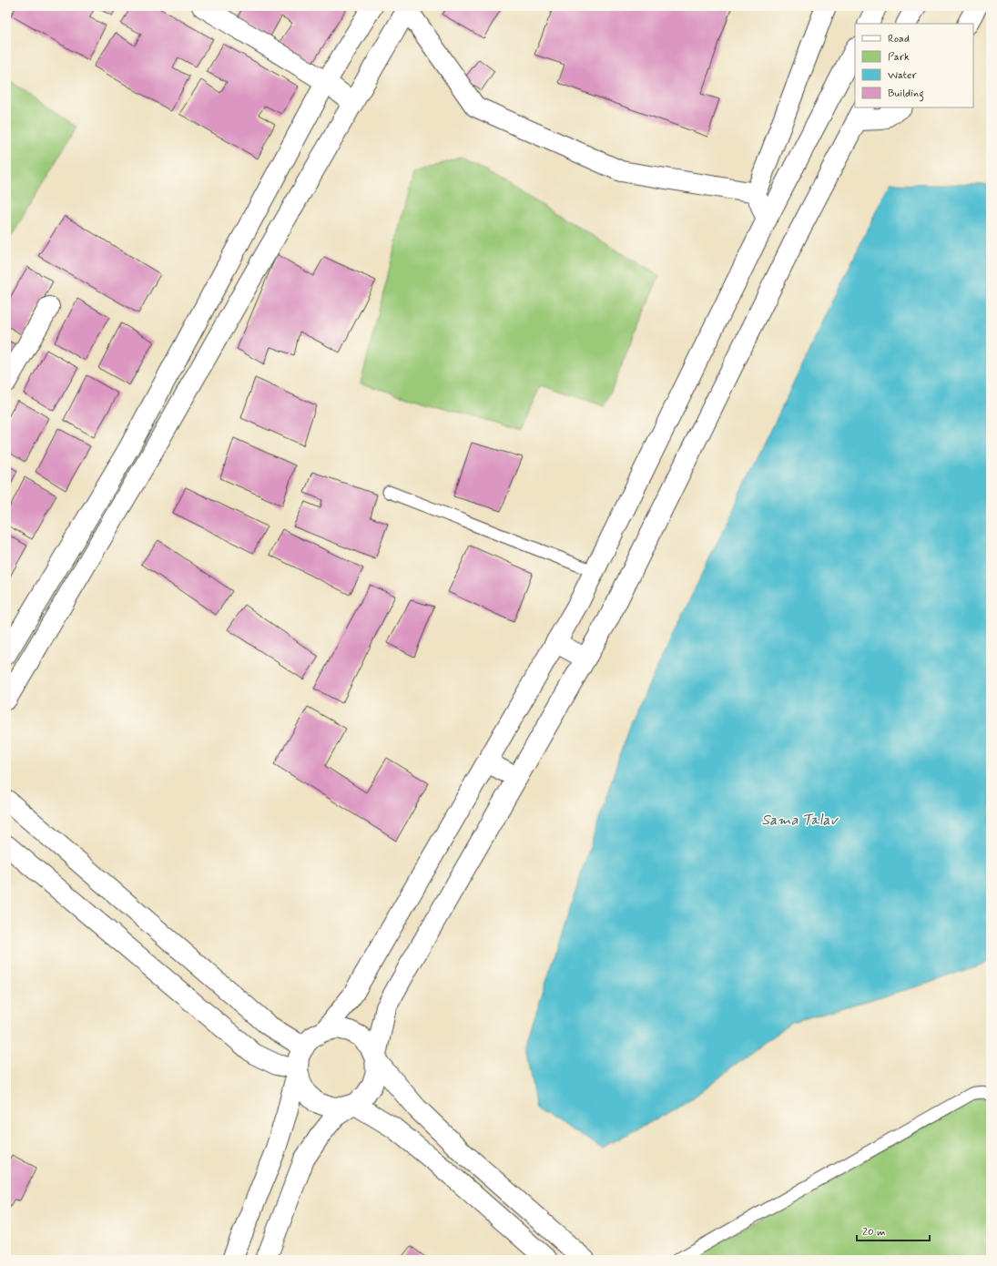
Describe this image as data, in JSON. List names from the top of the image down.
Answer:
{
  "water": ["Sama Talav"],
  "legend": [
    "Road",
    "Park",
    "Water",
    "Building"
  ],
  "scale_bar": "20 m"
}
